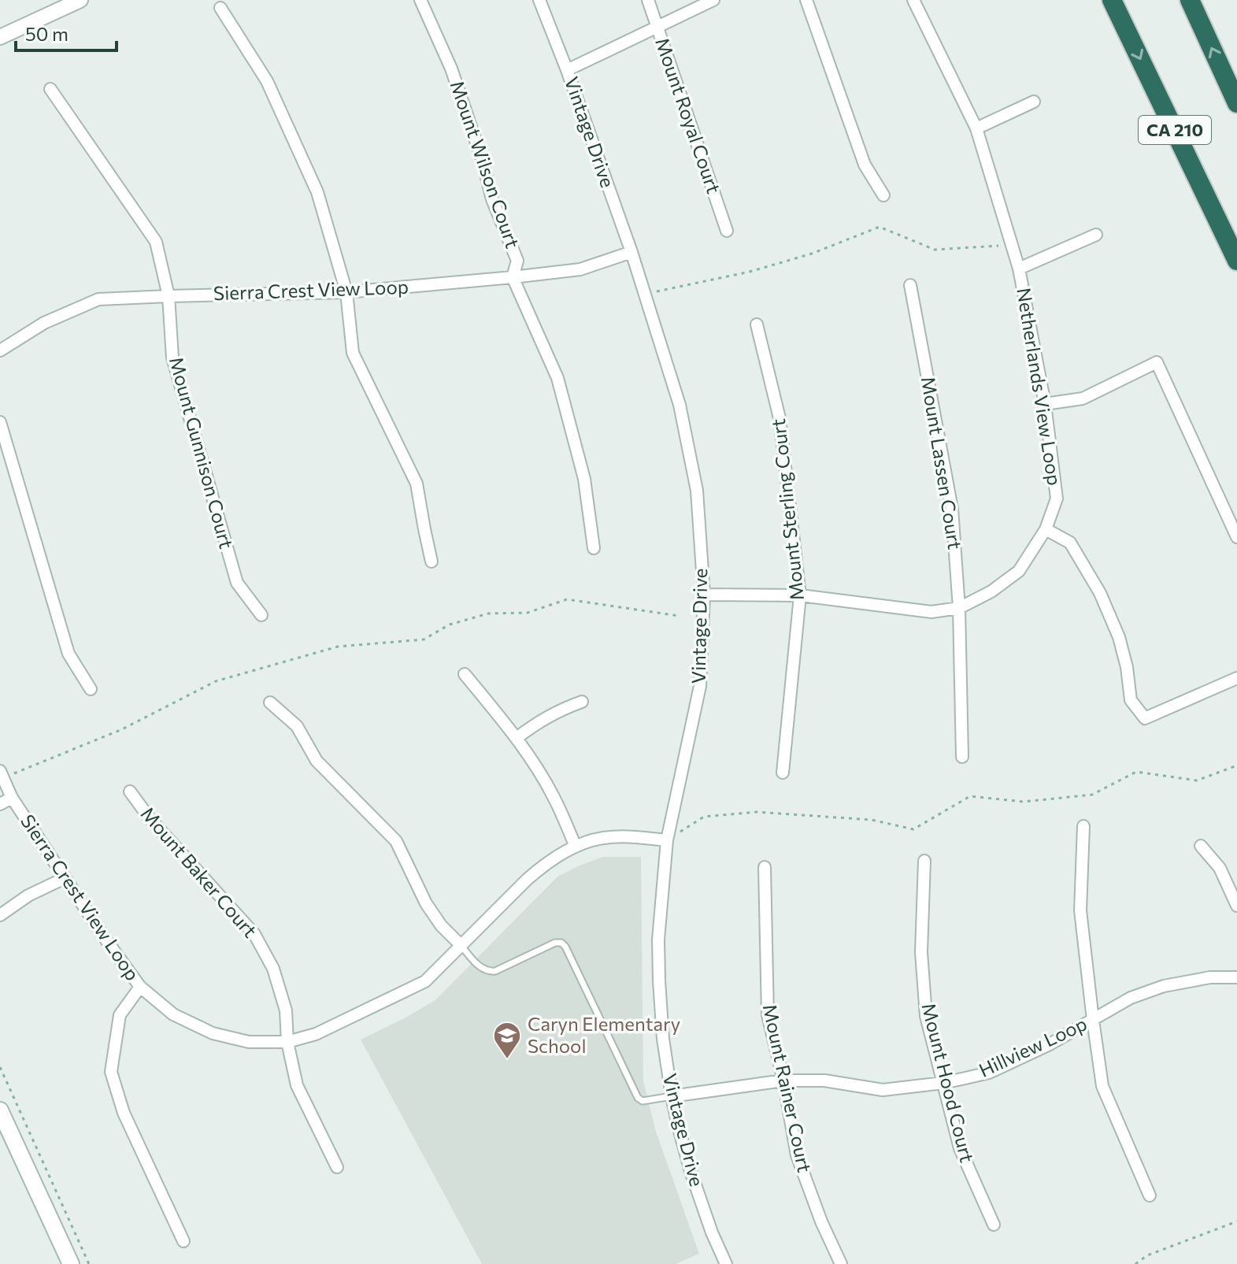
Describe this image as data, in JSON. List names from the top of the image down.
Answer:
{
  "streets": {
    "highway": ["CA 210"],
    "street": [
      "Mount Royal Court",
      "Vintage Drive",
      "Mount Wilson Court",
      "Sierra Crest View Loop",
      "Netherlands View Loop",
      "Mount Gunnison Court",
      "Mount Lassen Court",
      "Mount Sterling Court",
      "Mount Baker Court",
      "Hillview Loop",
      "Mount Hood Court",
      "Mount Rainer Court"
    ]
  },
  "crossings": [
    ["Vintage Drive", "Sierra Crest View Loop"],
    ["Vintage Drive", "Netherlands View Loop"],
    ["Vintage Drive", "Hillview Loop"],
    ["Mount Wilson Court", "Sierra Crest View Loop"],
    ["Sierra Crest View Loop", "Mount Gunnison Court"],
    ["Sierra Crest View Loop", "Mount Baker Court"],
    ["Netherlands View Loop", "Mount Lassen Court"],
    ["Netherlands View Loop", "Mount Sterling Court"],
    ["Hillview Loop", "Mount Hood Court"],
    ["Hillview Loop", "Mount Rainer Court"]
  ],
  "places": {
    "school or university": ["Caryn Elementary School"]
  },
  "scale_bar": "50 m"
}
